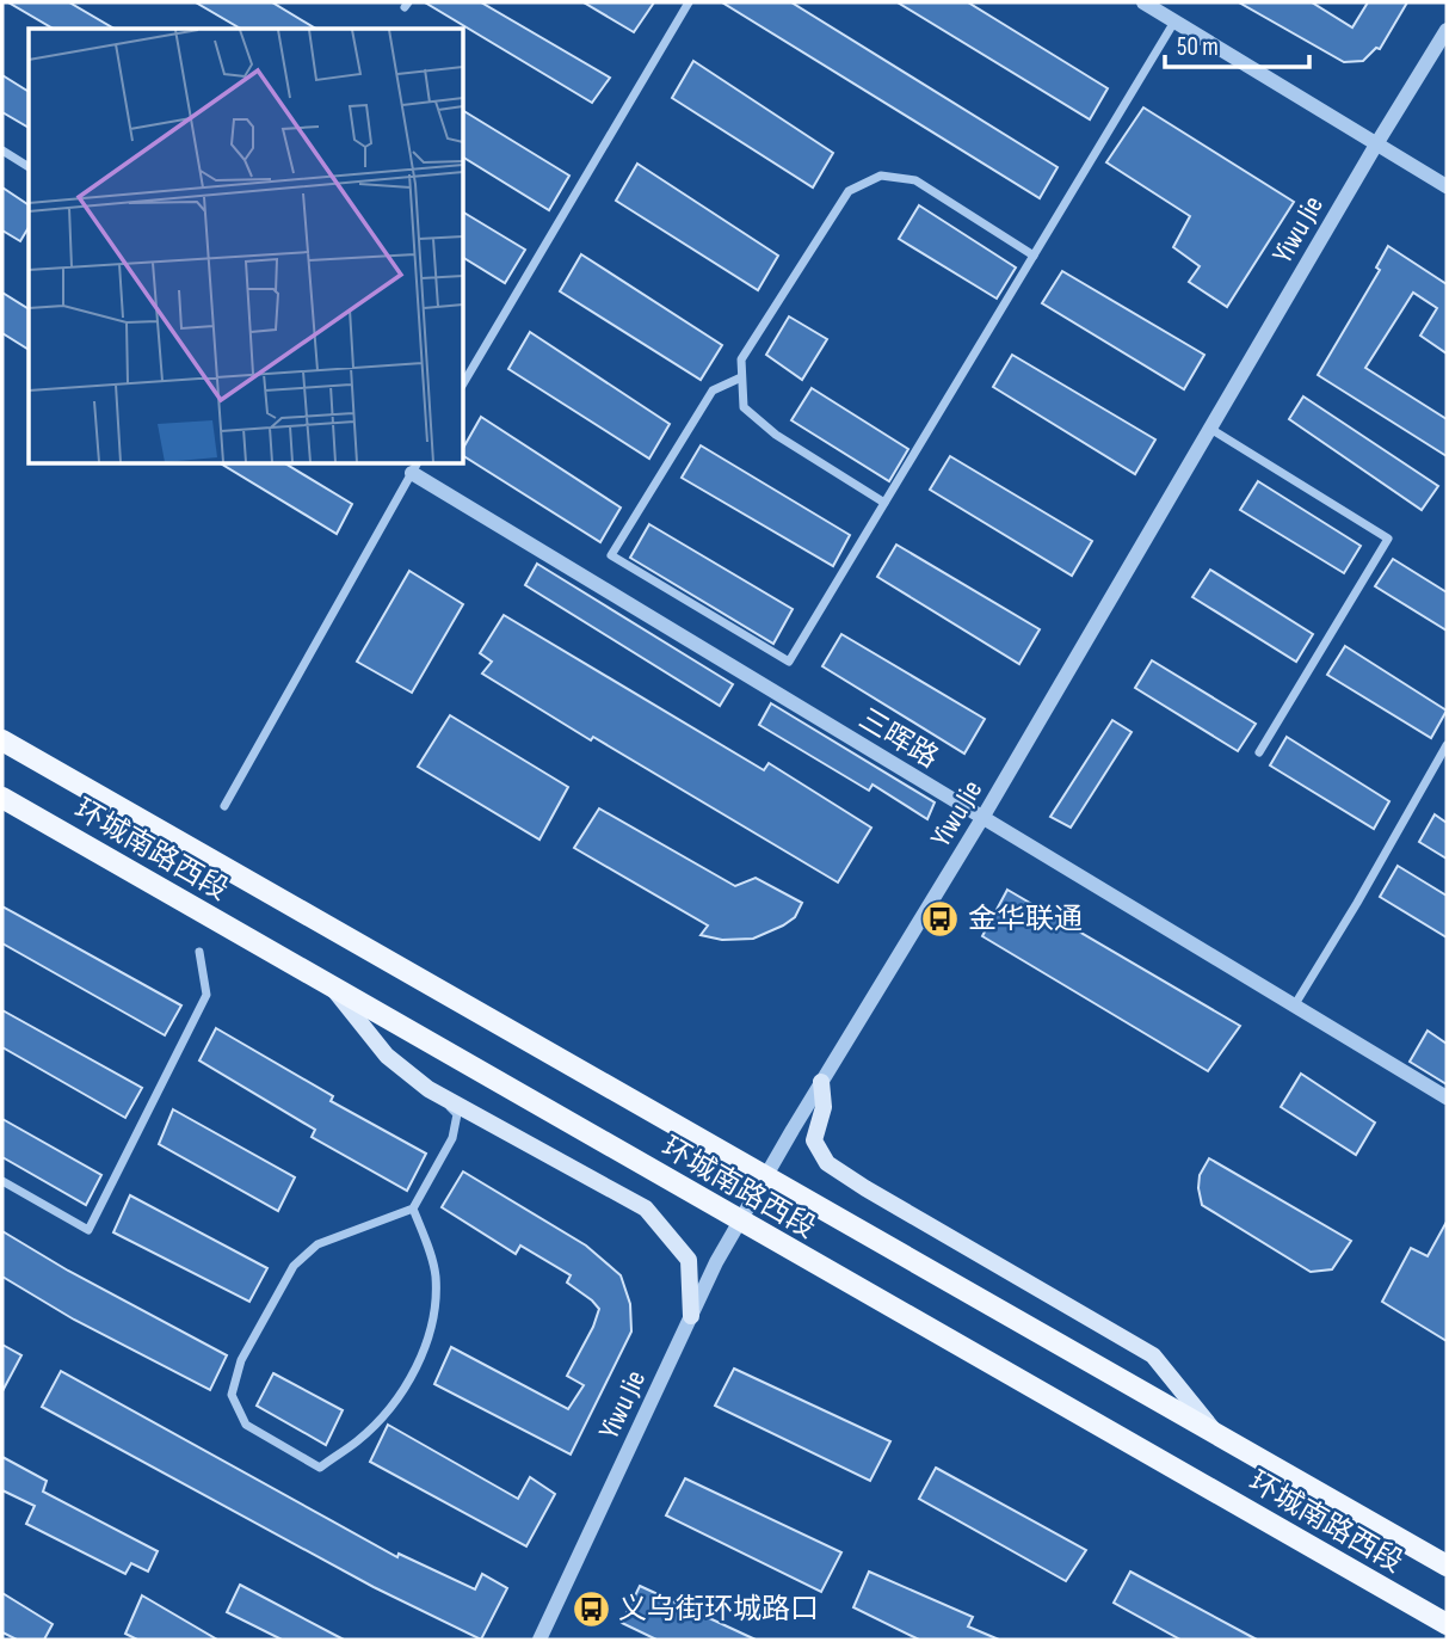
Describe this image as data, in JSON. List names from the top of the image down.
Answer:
{
  "streets": {
    "main road": ["环城南路西段"],
    "street": ["Yiwu Jie", "三晖路"]
  },
  "crossings": [
    ["Yiwu Jie", "三晖路"],
    ["Yiwu Jie", "环城南路西段"]
  ],
  "places": {
    "bus stop": ["金华联通", "义乌街环城路口"]
  },
  "scale_bar": "50 m"
}
